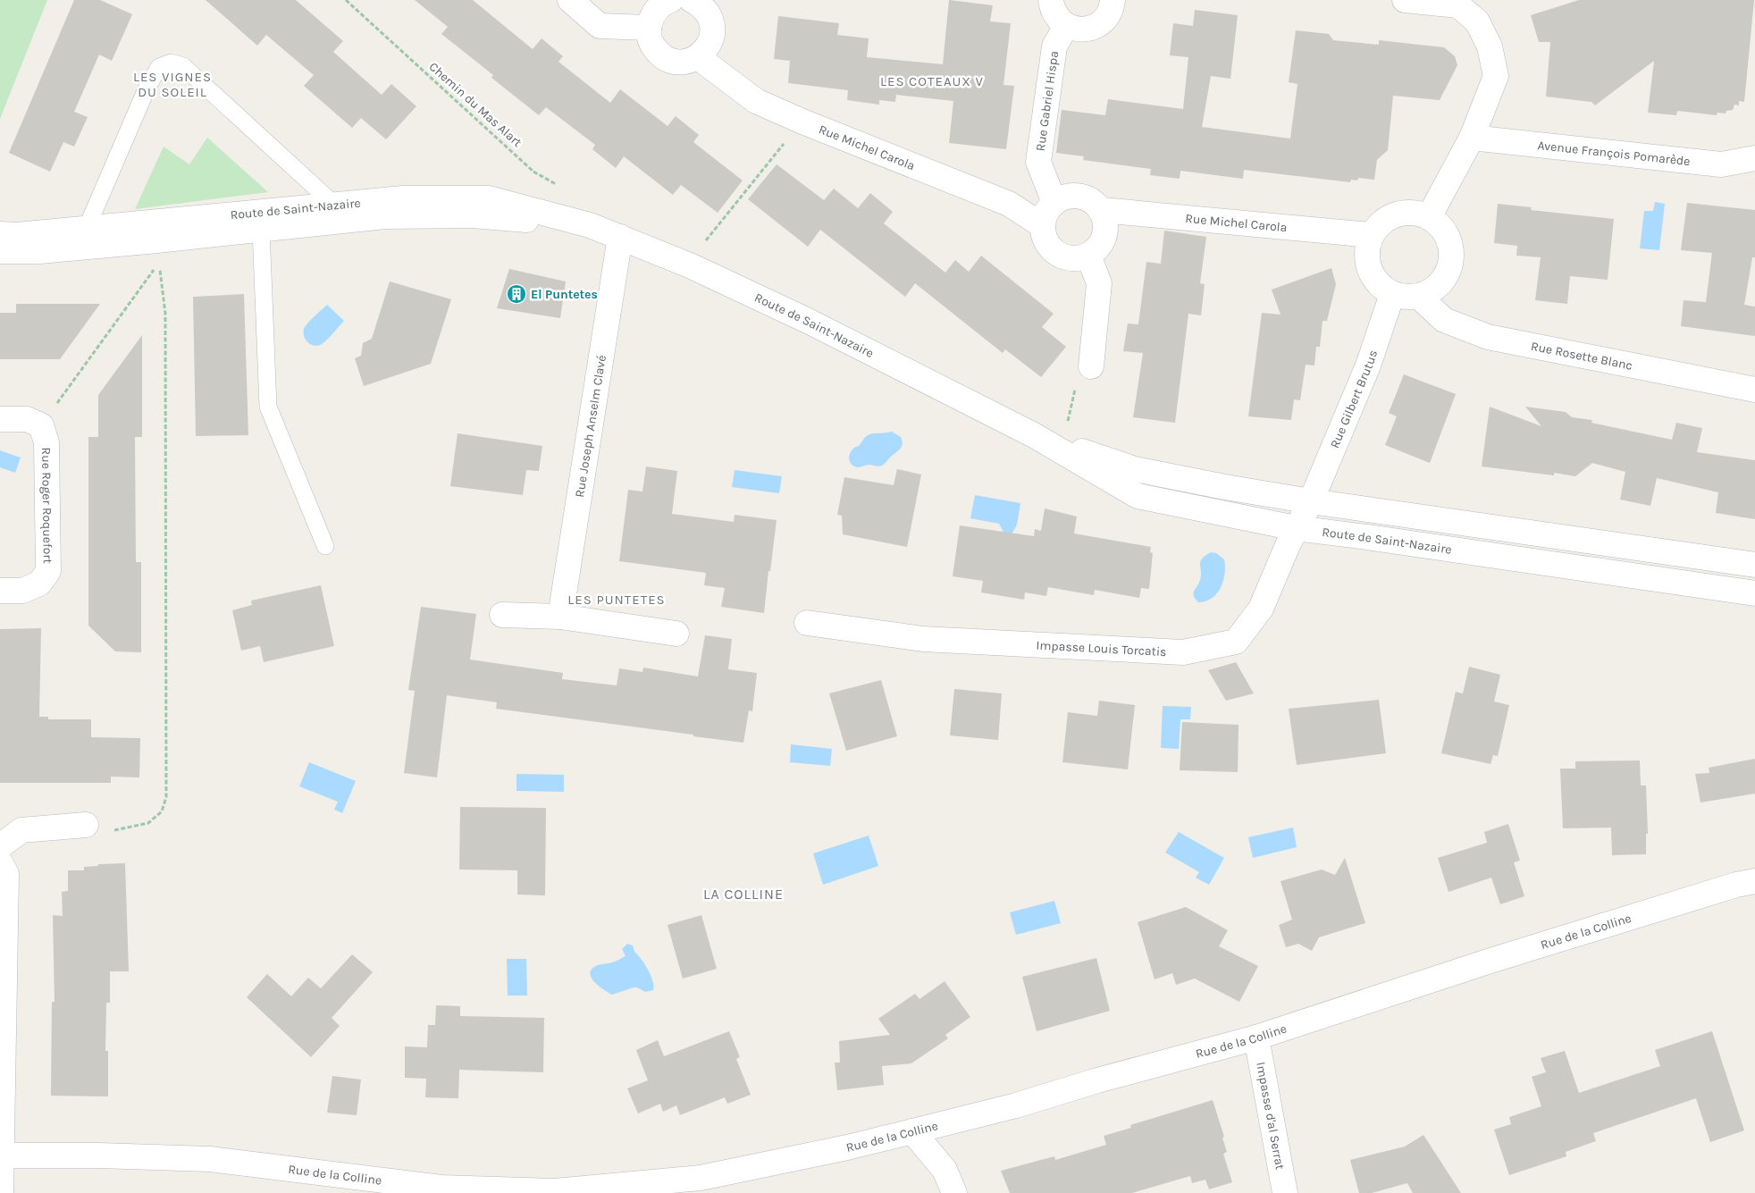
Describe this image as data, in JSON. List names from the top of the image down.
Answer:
{
  "streets": {
    "street": [
      "Rue Gabriel Hispa",
      "Rue Michel Carola",
      "Avenue François Pomarède",
      "Route de Saint-Nazaire",
      "Rue Rosette Blanc",
      "Rue Gilbert Brutus",
      "Rue Joseph Anselm Clavé",
      "Rue Roger Roquefort",
      "Impasse Louis Torcatis",
      "Rue de la Colline",
      "Impasse d'al Serrat"
    ],
    "path": ["Chemin du Mas Alart"]
  },
  "crossings": [
    ["Rue Gabriel Hispa", "Rue Michel Carola"],
    ["Rue Michel Carola", "Rue Rosette Blanc"],
    ["Rue Michel Carola", "Rue Gilbert Brutus"],
    ["Route de Saint-Nazaire", "Rue Gilbert Brutus"],
    ["Route de Saint-Nazaire", "Rue Joseph Anselm Clavé"],
    ["Route de Saint-Nazaire", "Impasse Louis Torcatis"],
    ["Rue Rosette Blanc", "Rue Gilbert Brutus"],
    ["Rue Gilbert Brutus", "Impasse Louis Torcatis"],
    ["Rue de la Colline", "Impasse d'al Serrat"]
  ],
  "districts": [
    "LES VIGNES DU SOLEIL",
    "LES COTEAUX V",
    "LES PUNTETES",
    "LA COLLINE"
  ],
  "places": {
    "building": ["El Puntetes"]
  }
}
